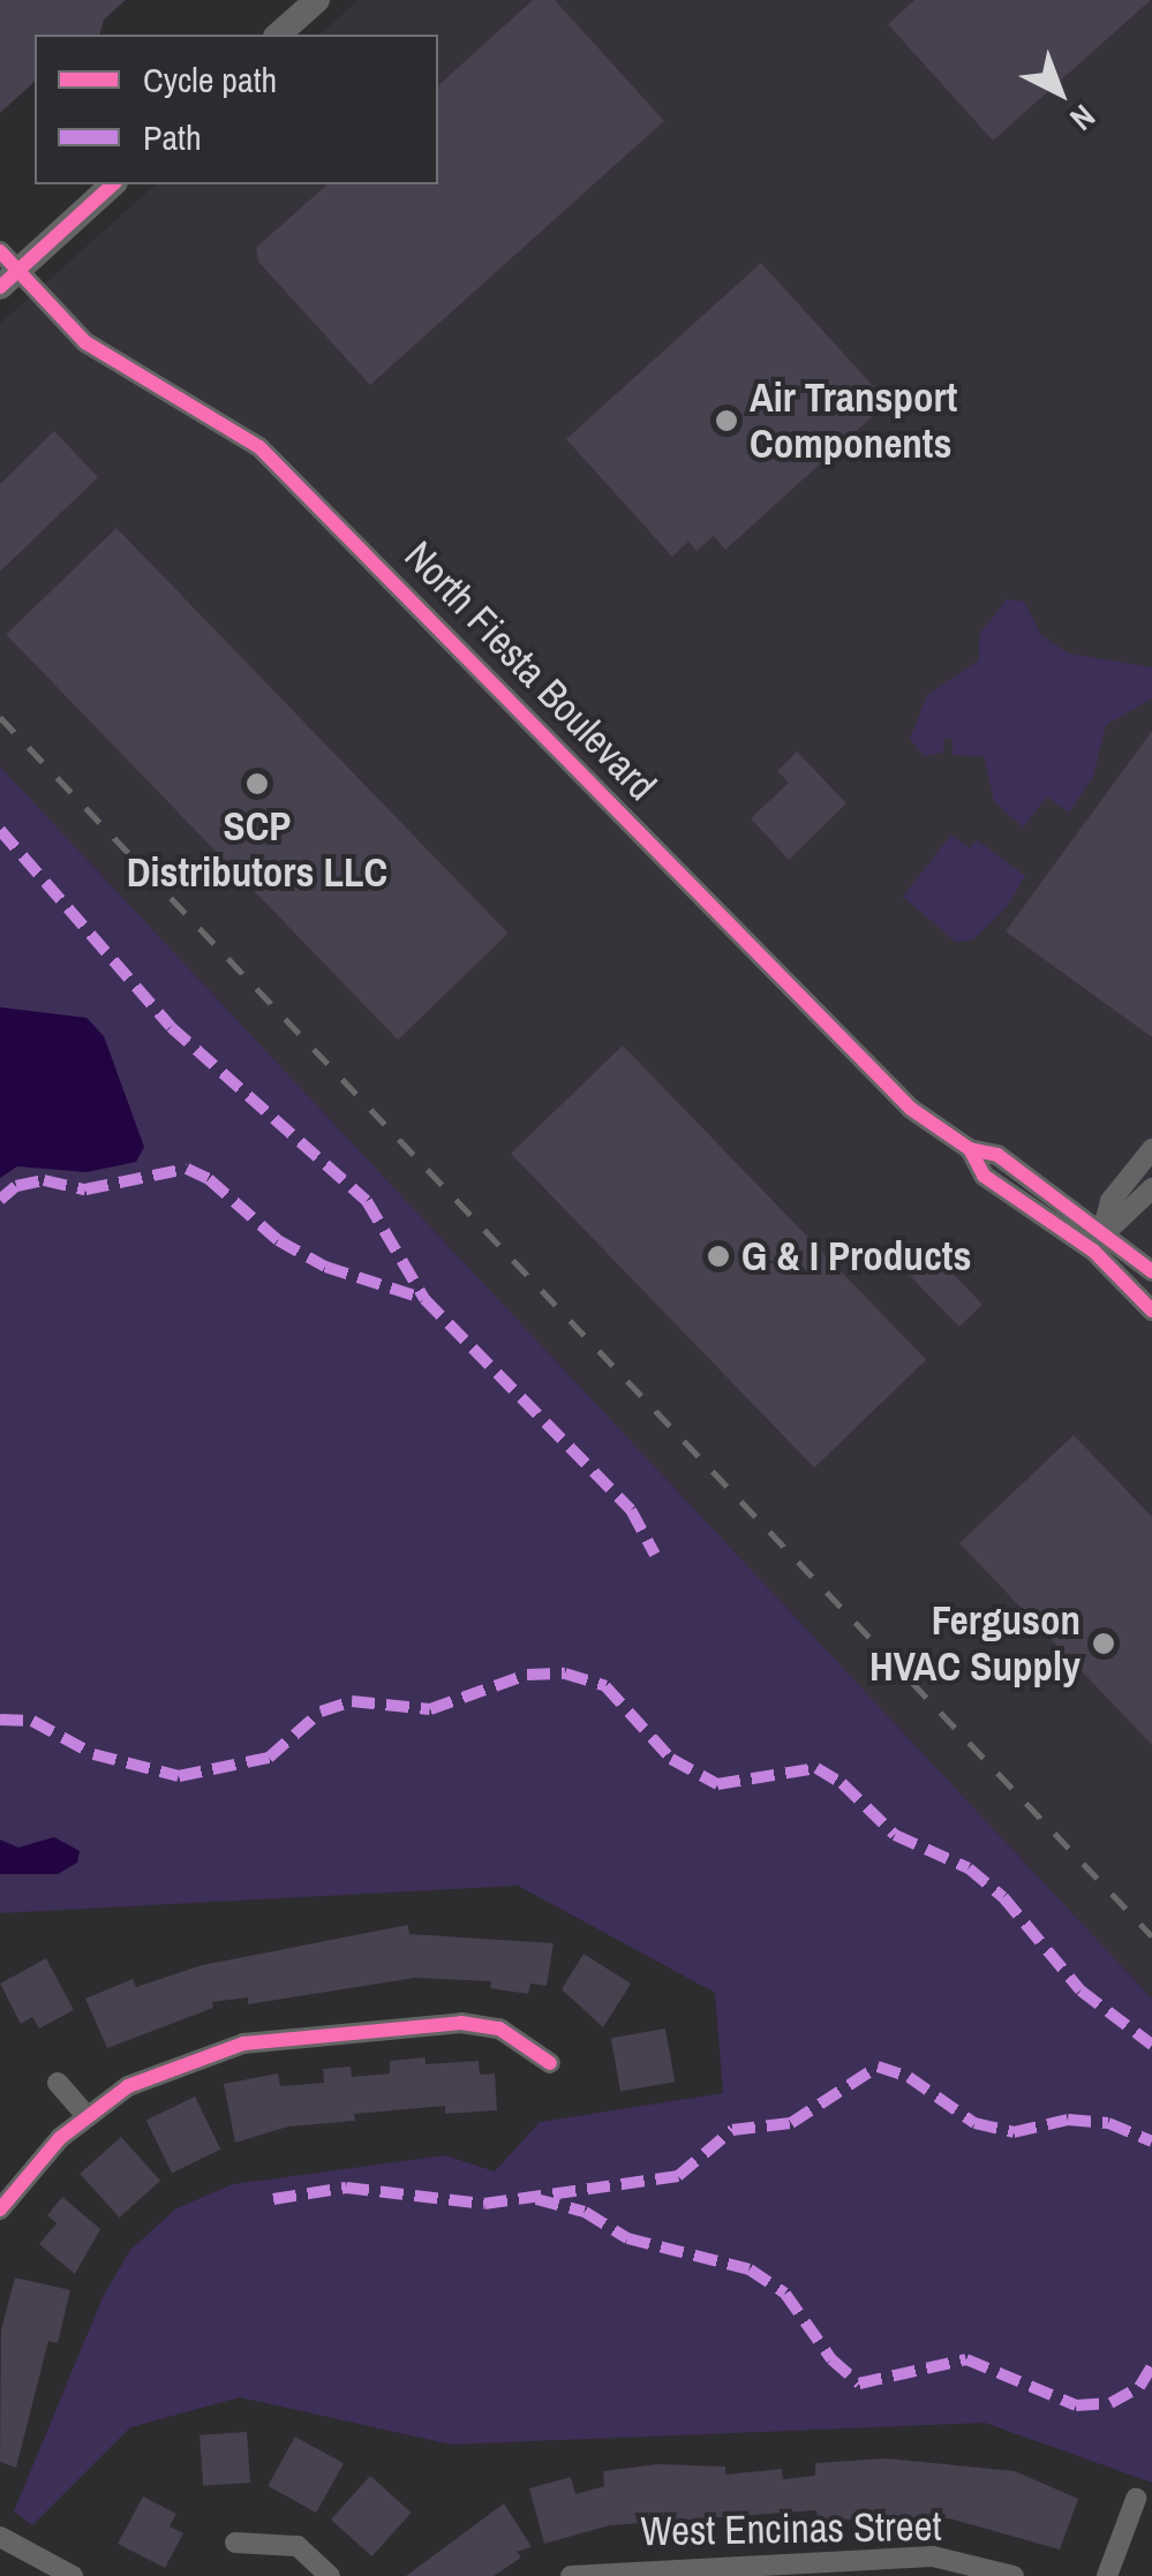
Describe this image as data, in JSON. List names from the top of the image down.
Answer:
{
  "streets": {
    "street": ["North Fiesta Boulevard", "West Encinas Street"]
  },
  "places": [
    "Air Transport Components",
    "SCP Distributors LLC",
    "G & I Products",
    "Ferguson HVAC Supply"
  ],
  "legend": ["Cycle path", "Path"],
  "north": "bottom right"
}
